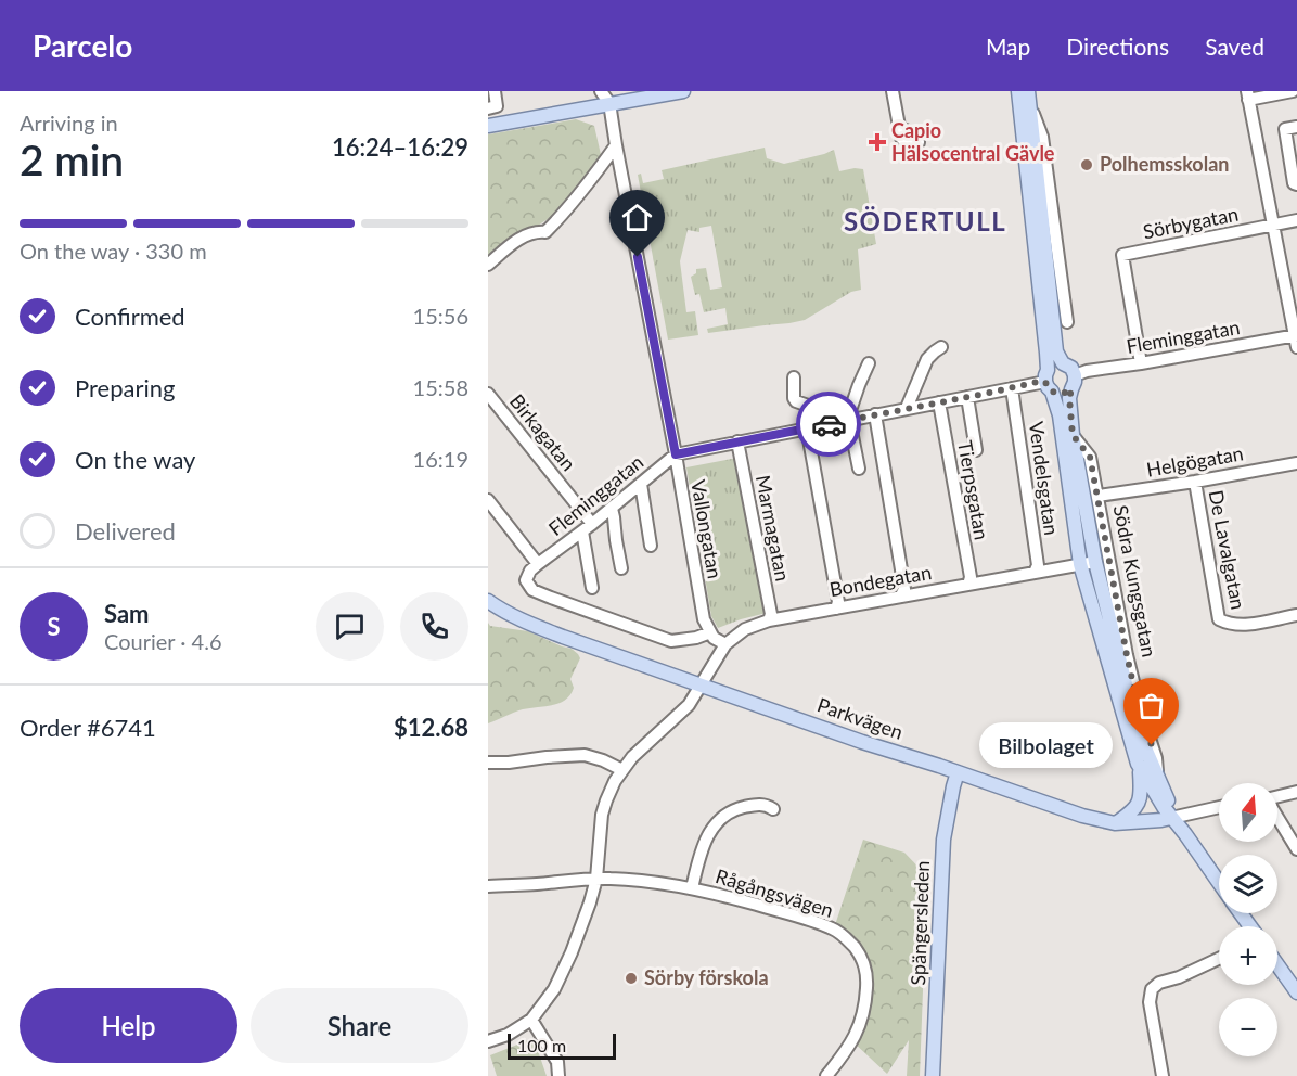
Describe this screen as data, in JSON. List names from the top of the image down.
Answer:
{
  "streets": {
    "main road": ["Södra Kungsgatan", "Parkvägen", "Spängersleden"],
    "street": [
      "Sörbygatan",
      "Fleminggatan",
      "Birkagatan",
      "Helgögatan",
      "Vendelsgatan",
      "Tierpsgatan",
      "Marmagatan",
      "Vallongatan",
      "De Lavalgatan",
      "Bondegatan",
      "Rågångsvägen"
    ]
  },
  "crossings": [
    ["Sörbygatan", "Fleminggatan"],
    ["Fleminggatan", "Birkagatan"],
    ["Fleminggatan", "Vendelsgatan"],
    ["Fleminggatan", "Tierpsgatan"],
    ["Fleminggatan", "Marmagatan"],
    ["Fleminggatan", "Vallongatan"],
    ["Fleminggatan", "Södra Kungsgatan"],
    ["Helgögatan", "De Lavalgatan"],
    ["Helgögatan", "Södra Kungsgatan"],
    ["Vendelsgatan", "Bondegatan"],
    ["Tierpsgatan", "Bondegatan"],
    ["Marmagatan", "Bondegatan"],
    ["Bondegatan", "Södra Kungsgatan"],
    ["Bondegatan", "Parkvägen"],
    ["Bondegatan", "Rågångsvägen"],
    ["Södra Kungsgatan", "Parkvägen"],
    ["Parkvägen", "Spängersleden"]
  ],
  "districts": ["SÖDERTULL"],
  "places": {
    "health": ["Capio Hälsocentral Gävle"],
    "other": ["Polhemsskolan", "Bilbolaget", "Sörby förskola"]
  },
  "scale_bar": "100 m",
  "north": "top",
  "page": {
    "header": "Parcelo",
    "nav": ["Map", "Directions", "Saved"],
    "heading": ["2 min", "Arriving in", "16:24–16:29"],
    "panel": [
      "Sam",
      "Courier · 4.6",
      "Order #6741",
      "$12.68"
    ],
    "bar": "On the way · 330 m",
    "list": [
      ["Confirmed", "15:56"],
      ["Preparing", "15:58"],
      ["On the way", "16:19"],
      "Delivered"
    ],
    "round": "S",
    "bubble": "Bilbolaget",
    "map_buttons": ["+", "−"],
    "buttons": ["Help", "Share"],
    "scale": "100 m"
  }
}
